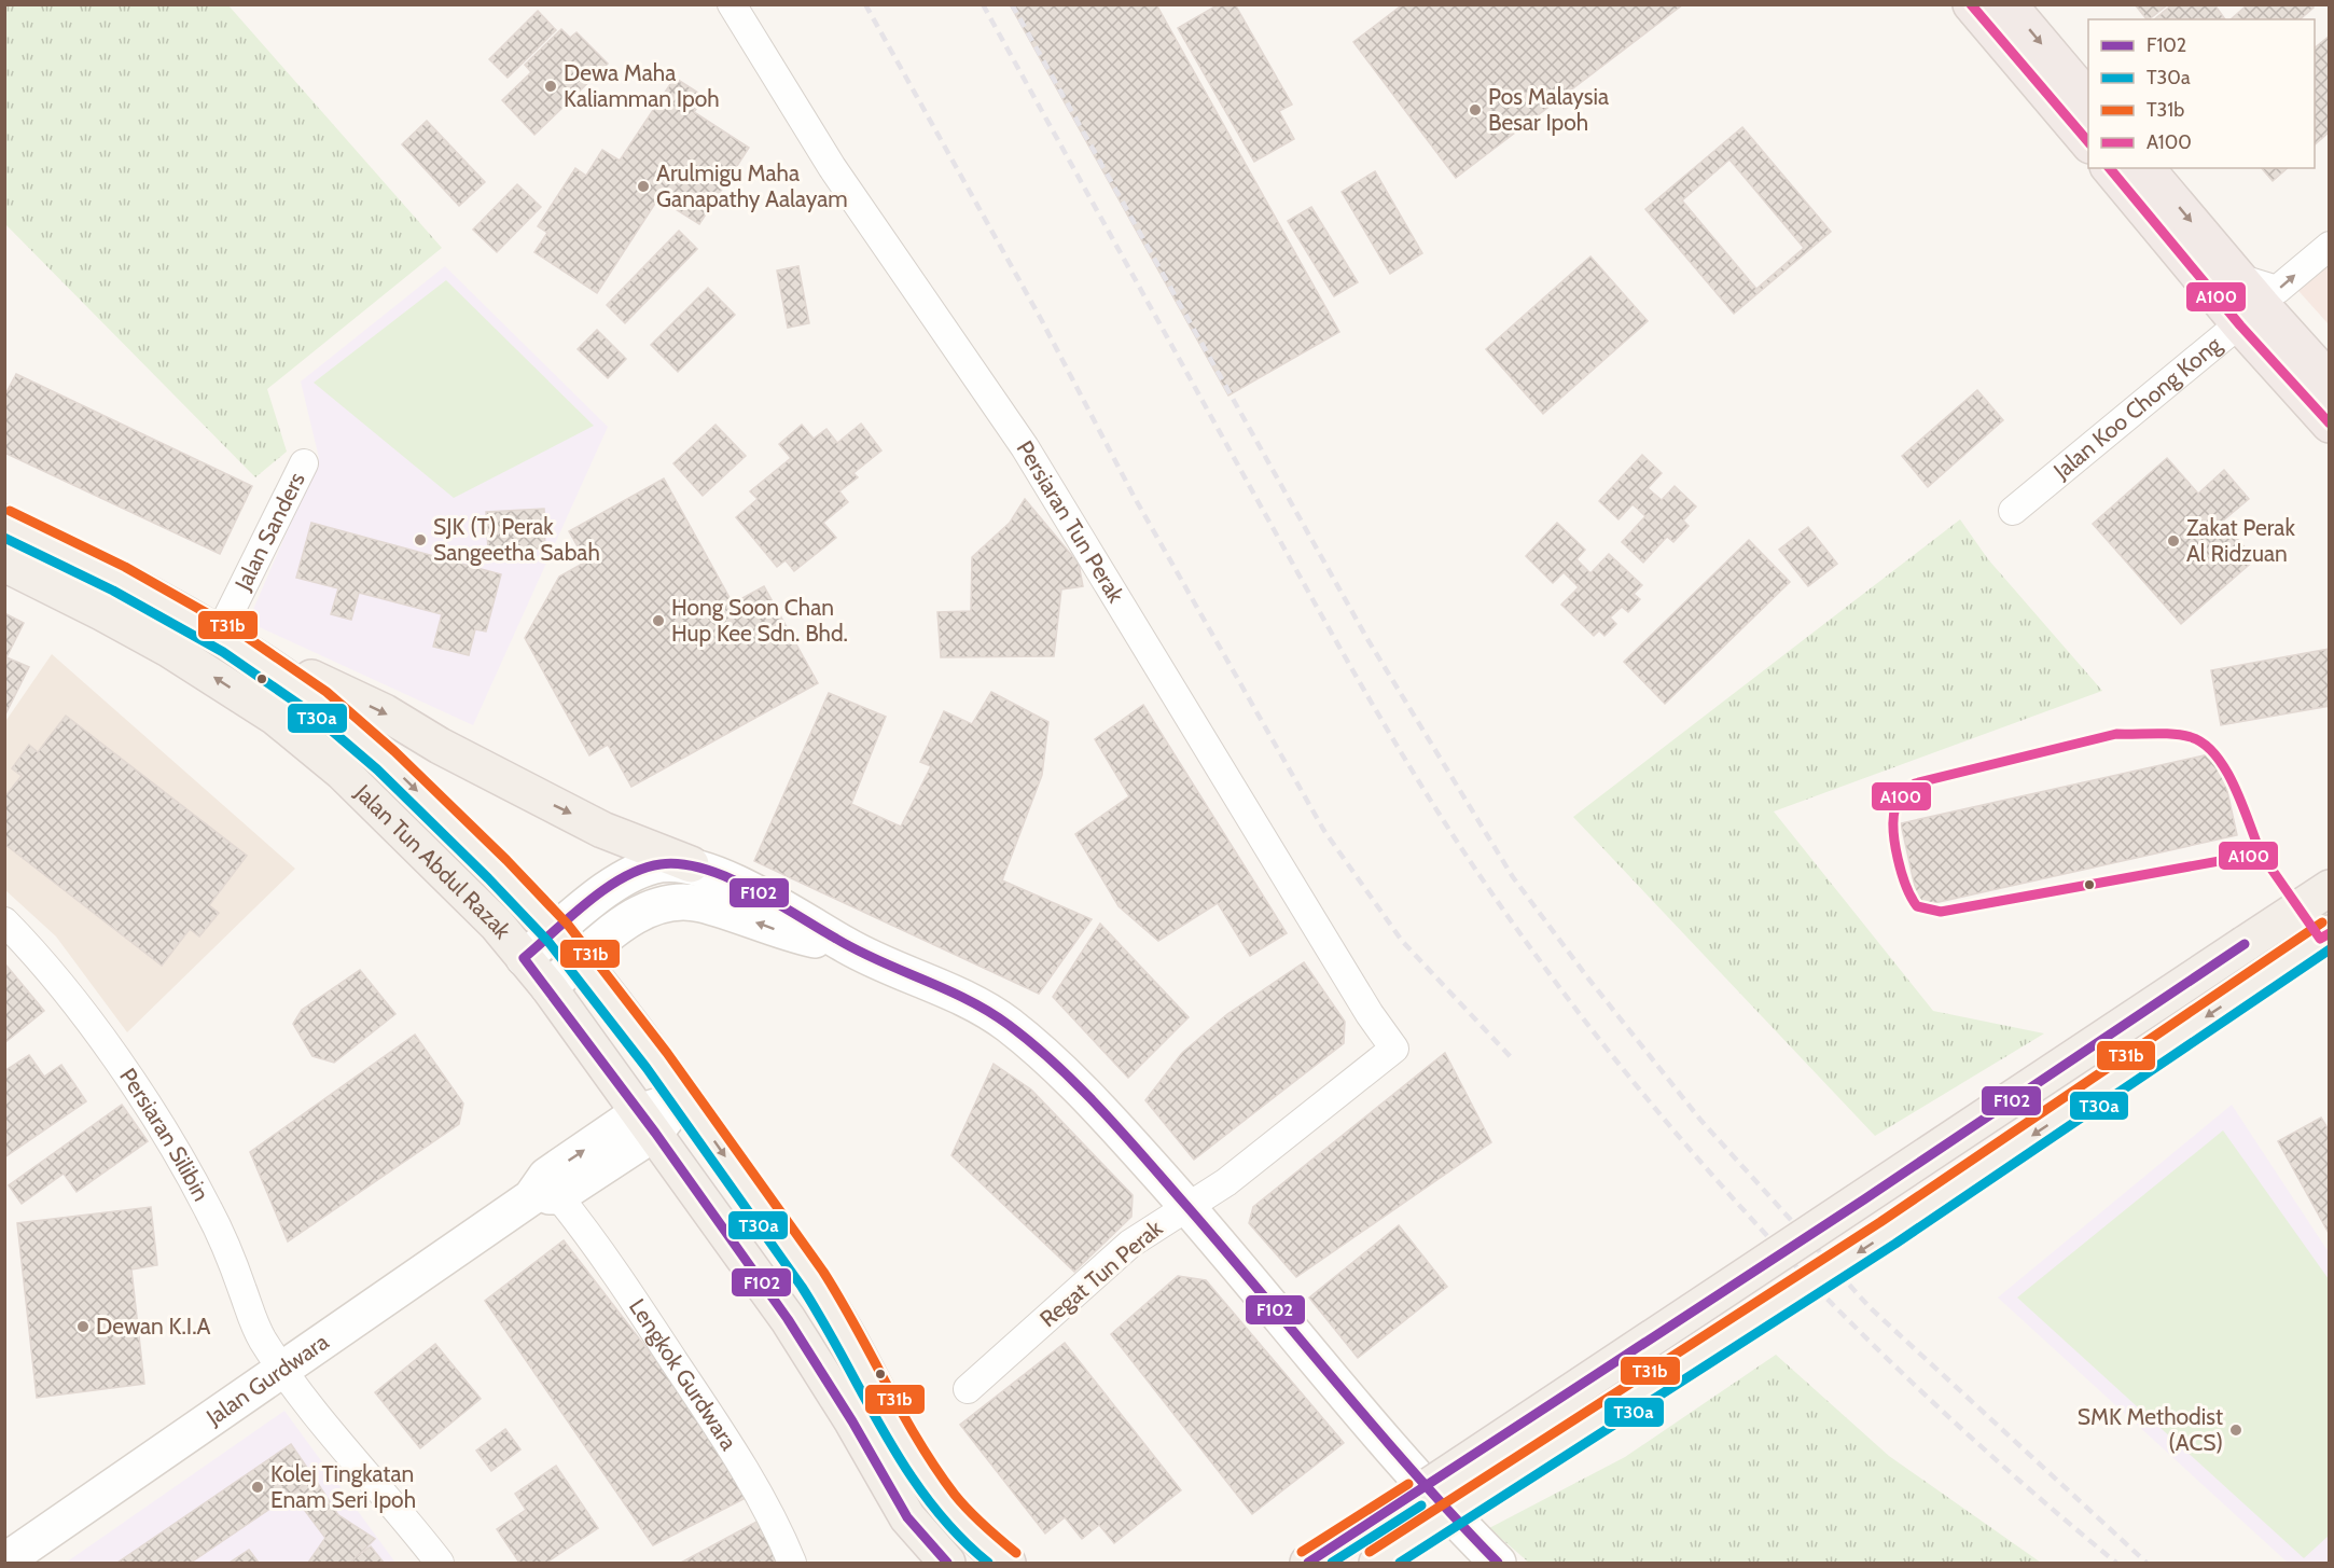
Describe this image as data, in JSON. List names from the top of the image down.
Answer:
{
  "streets": {
    "main road": ["Jalan Tun Abdul Razak", "Jalan Gurdwara"],
    "street": [
      "Jalan Koo Chong Kong",
      "Persiaran Tun Perak",
      "Jalan Sanders",
      "Persiaran Silibin",
      "Regat Tun Perak",
      "Lengkok Gurdwara"
    ]
  },
  "crossings": [
    ["Persiaran Tun Perak", "Regat Tun Perak"],
    ["Jalan Sanders", "Jalan Tun Abdul Razak"],
    ["Jalan Tun Abdul Razak", "Jalan Gurdwara"],
    ["Persiaran Silibin", "Jalan Gurdwara"],
    ["Lengkok Gurdwara", "Jalan Gurdwara"]
  ],
  "places": [
    "Dewa Maha Kaliamman Ipoh",
    "Pos Malaysia Besar Ipoh",
    "Arulmigu Maha Ganapathy Aalayam",
    "SJK (T) Perak Sangeetha Sabah",
    "Zakat Perak Al Ridzuan",
    "Hong Soon Chan Hup Kee Sdn. Bhd.",
    "Dewan K.I.A",
    "SMK Methodist (ACS)",
    "Kolej Tingkatan Enam Seri Ipoh"
  ],
  "lines": [
    "transit line A100",
    "transit line T31b",
    "transit line T30a",
    "transit line F102"
  ],
  "legend": [
    "F102",
    "T30a",
    "T31b",
    "A100"
  ]
}
